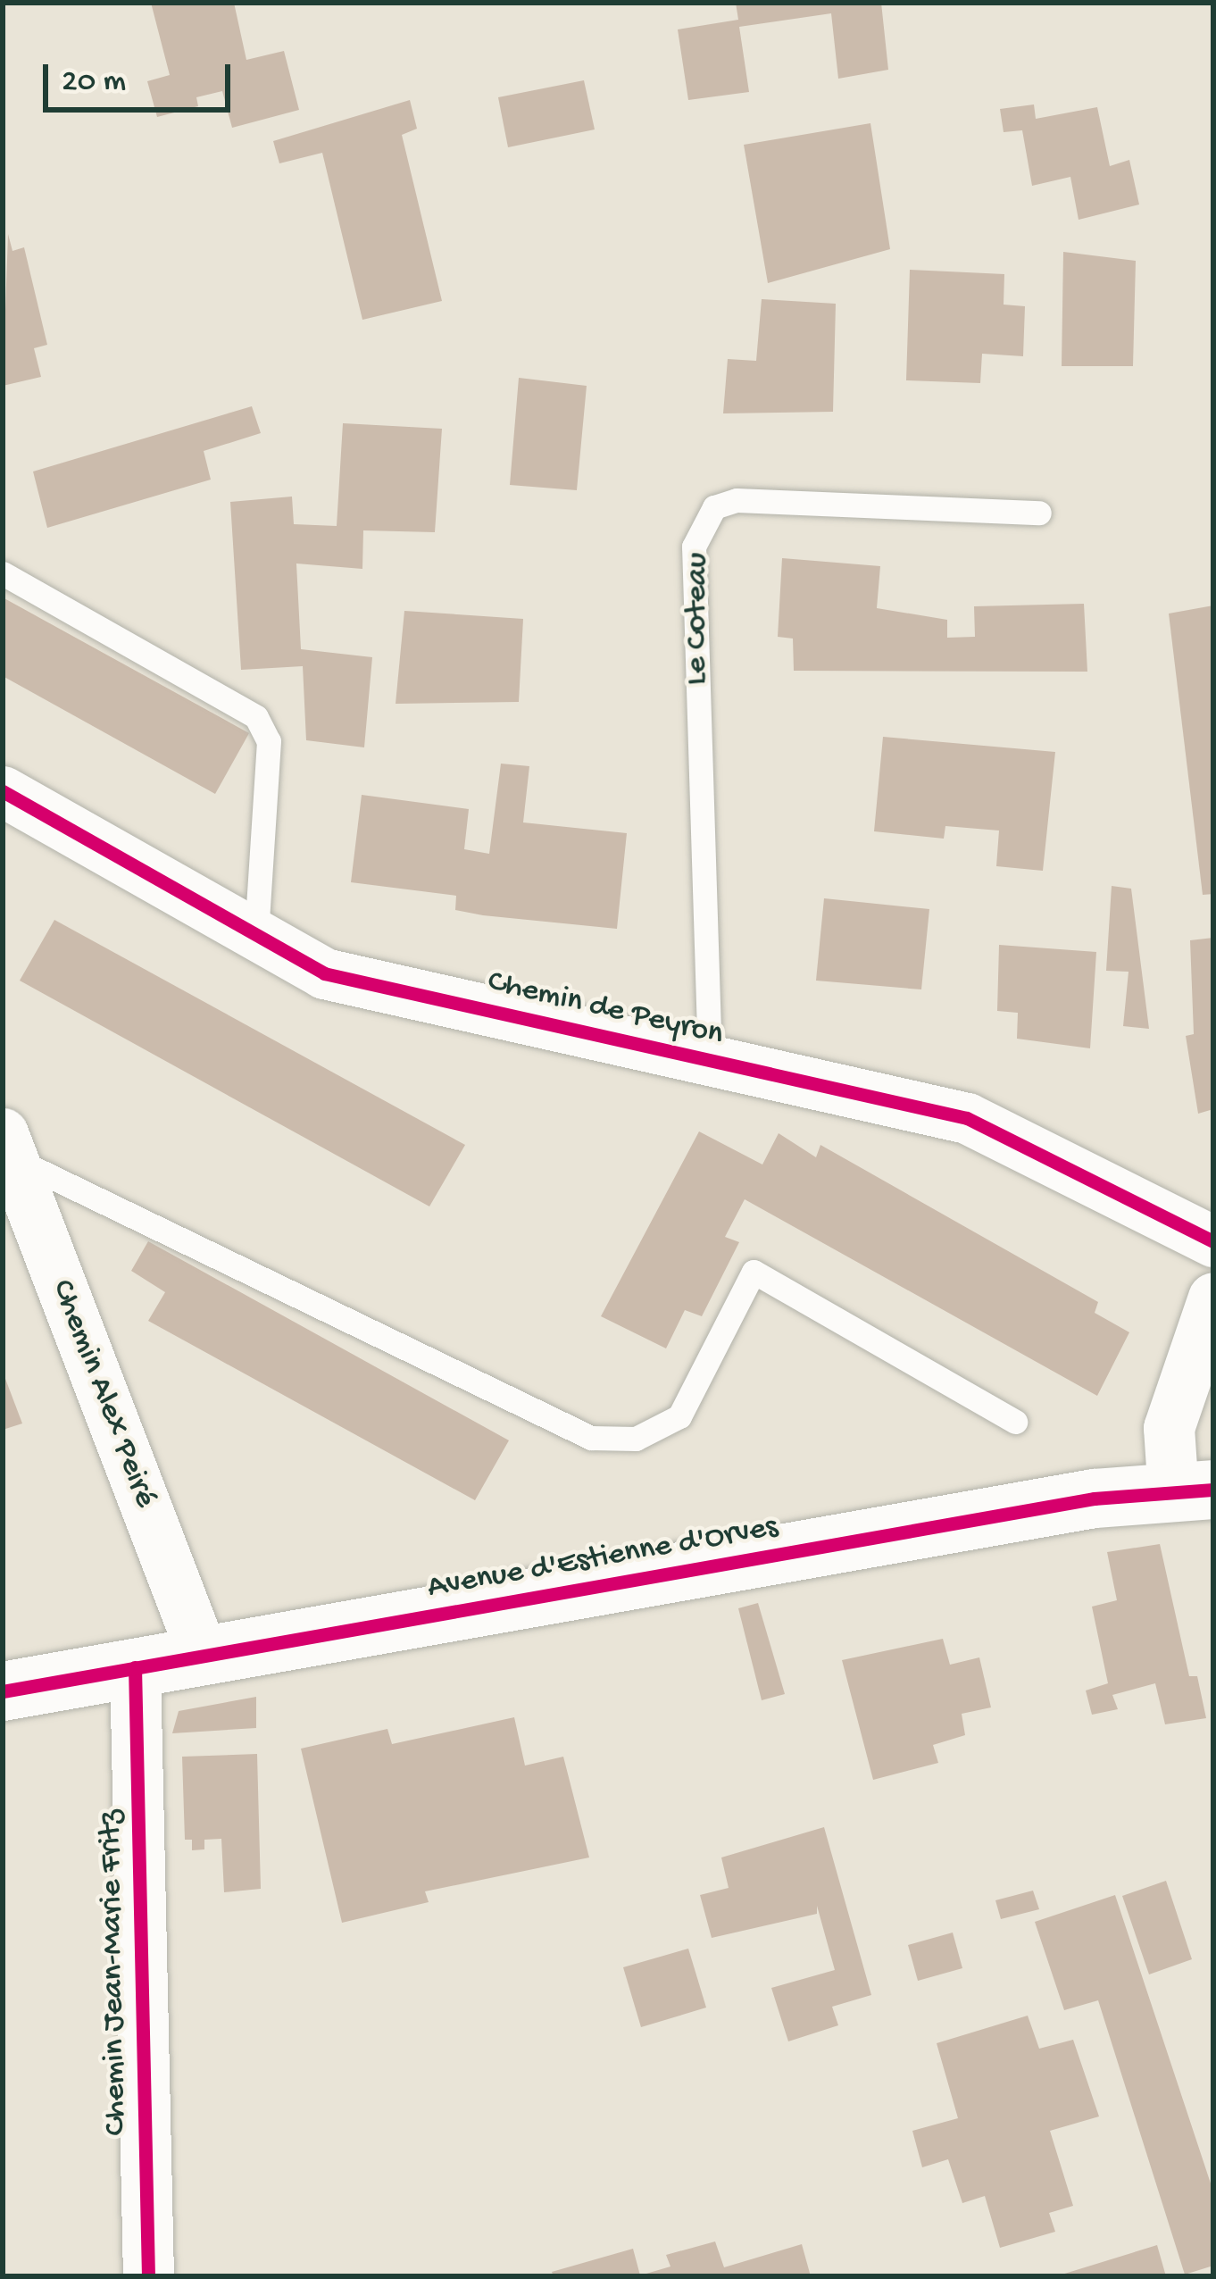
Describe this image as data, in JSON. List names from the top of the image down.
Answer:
{
  "streets": {
    "street": [
      "Chemin de Peyron",
      "Chemin Alex Peiré",
      "Avenue d'Estienne d'Orves",
      "Chemin Jean-Marie Fritz"
    ],
    "lane": ["Le Coteau"]
  },
  "crossings": [
    ["Le Coteau", "Chemin de Peyron"],
    ["Chemin Alex Peiré", "Avenue d'Estienne d'Orves"],
    ["Avenue d'Estienne d'Orves", "Chemin Jean-Marie Fritz"]
  ],
  "scale_bar": "20 m"
}
